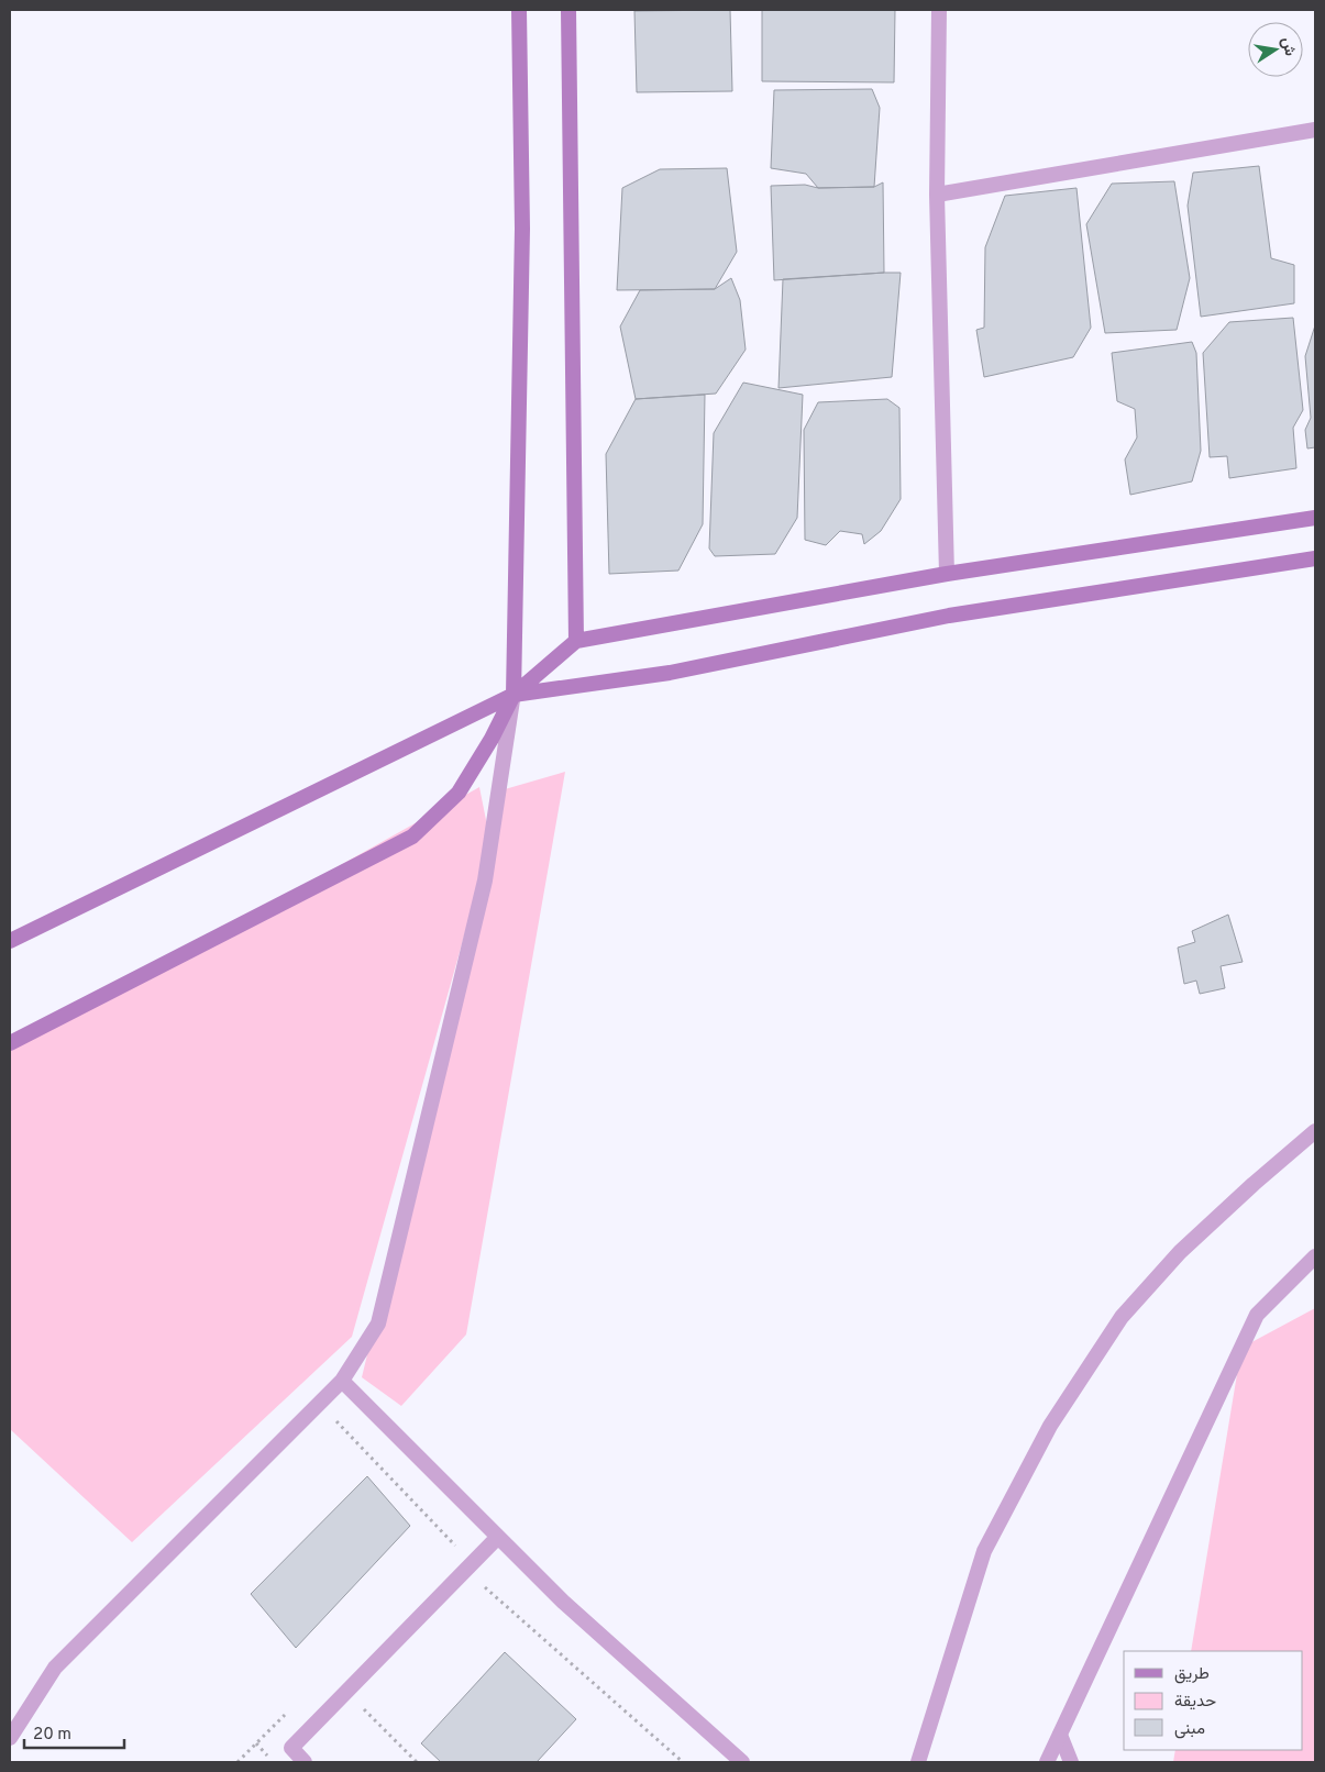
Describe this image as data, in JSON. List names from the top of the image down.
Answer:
{
  "legend": ["طريق", "حديقة", "مبنى"],
  "scale_bar": "20 m",
  "north": "right"
}
